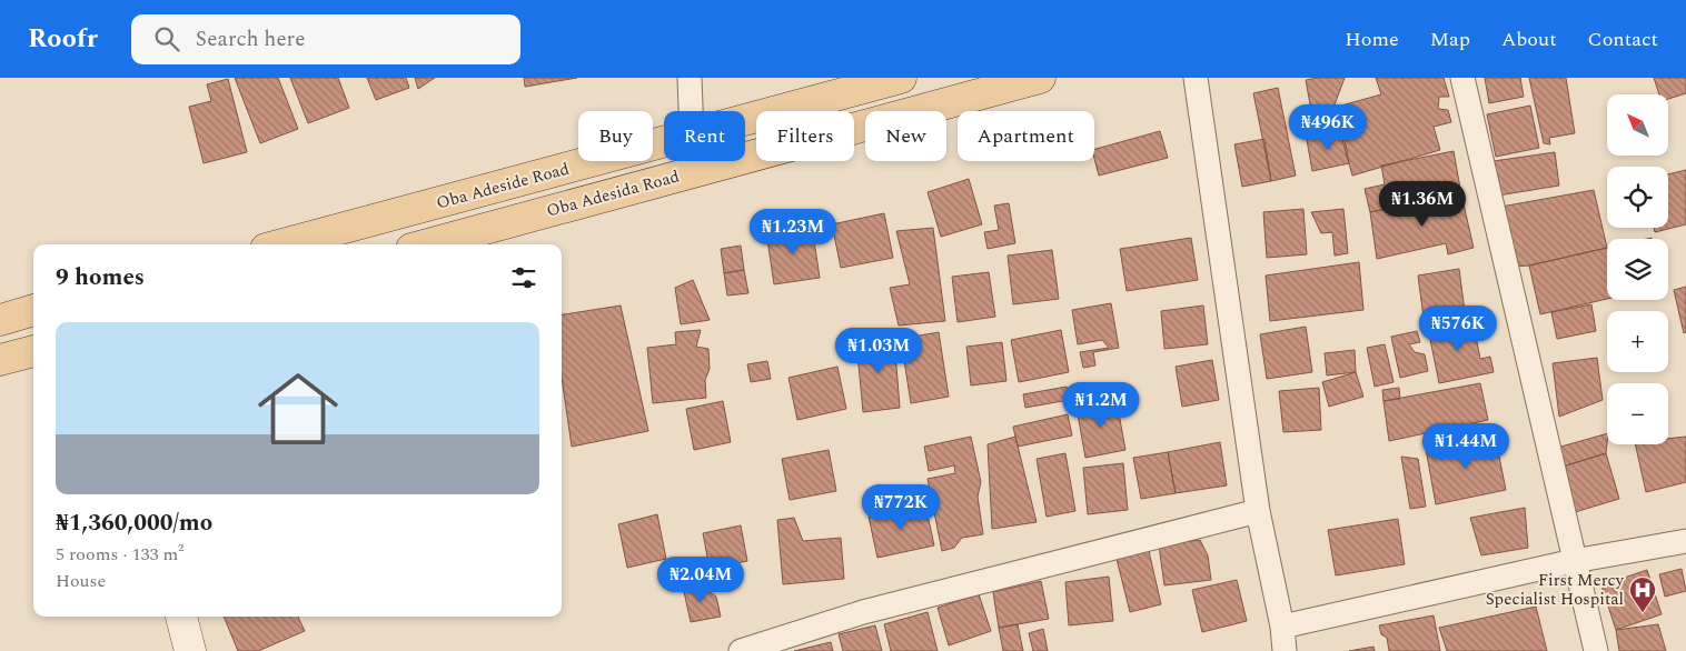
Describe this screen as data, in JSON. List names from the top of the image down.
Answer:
{
  "streets": {
    "main road": ["Oba Adeside Road", "Oba Adesida Road"]
  },
  "places": {
    "hospital": ["First Mercy Specialist Hospital"]
  },
  "north": "top left",
  "page": {
    "header": "Roofr",
    "search": "Search here",
    "nav": [
      "Home",
      "Map",
      "About",
      "Contact"
    ],
    "map_buttons": ["+", "−"],
    "price": [
      "₦496K",
      "₦1.36M",
      "₦1.23M",
      "₦576K",
      "₦1.03M",
      "₦1.2M",
      "₦1.44M",
      "₦772K",
      "₦2.04M"
    ],
    "chip": [
      "Buy",
      "Rent",
      "Filters",
      "New",
      "Apartment"
    ],
    "heading": "9 homes",
    "list": [
      {
        "name": "₦1,360,000/mo",
        "note": "5 rooms · 133 m² · House"
      }
    ]
  }
}
